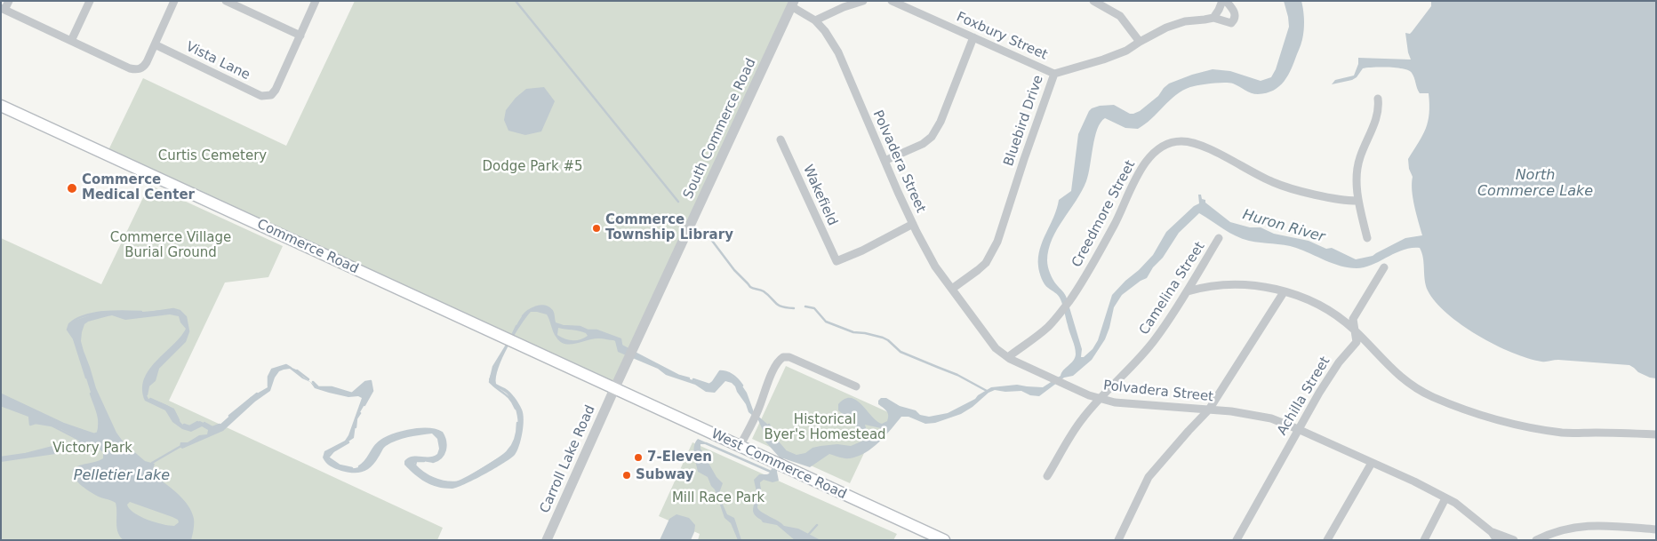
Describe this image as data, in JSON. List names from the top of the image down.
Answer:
{
  "streets": {
    "main road": ["Commerce Road", "West Commerce Road"],
    "street": [
      "Foxbury Street",
      "Vista Lane",
      "Bluebird Drive",
      "South Commerce Road",
      "Polvadera Street",
      "Wakefield",
      "Creedmore Street",
      "Camelina Street",
      "Achilla Street",
      "Carroll Lake Road"
    ]
  },
  "crossings": [
    ["Foxbury Street", "Bluebird Drive"],
    ["Bluebird Drive", "Polvadera Street"],
    ["South Commerce Road", "Polvadera Street"],
    ["South Commerce Road", "Commerce Road"],
    ["South Commerce Road", "Carroll Lake Road"],
    ["South Commerce Road", "West Commerce Road"],
    ["Polvadera Street", "Wakefield"],
    ["Polvadera Street", "Creedmore Street"],
    ["Polvadera Street", "Camelina Street"],
    ["Polvadera Street", "Achilla Street"],
    ["Commerce Road", "Carroll Lake Road"],
    ["Commerce Road", "West Commerce Road"],
    ["Carroll Lake Road", "West Commerce Road"]
  ],
  "water": ["North Commerce Lake", "Huron River", "Pelletier Lake"],
  "parks": [
    "Curtis Cemetery",
    "Dodge Park #5",
    "Commerce Village Burial Ground",
    "Historical Byer's Homestead",
    "Victory Park",
    "Mill Race Park"
  ],
  "places": [
    "Commerce Medical Center",
    "Commerce Township Library",
    "7-Eleven",
    "Subway"
  ]
}
